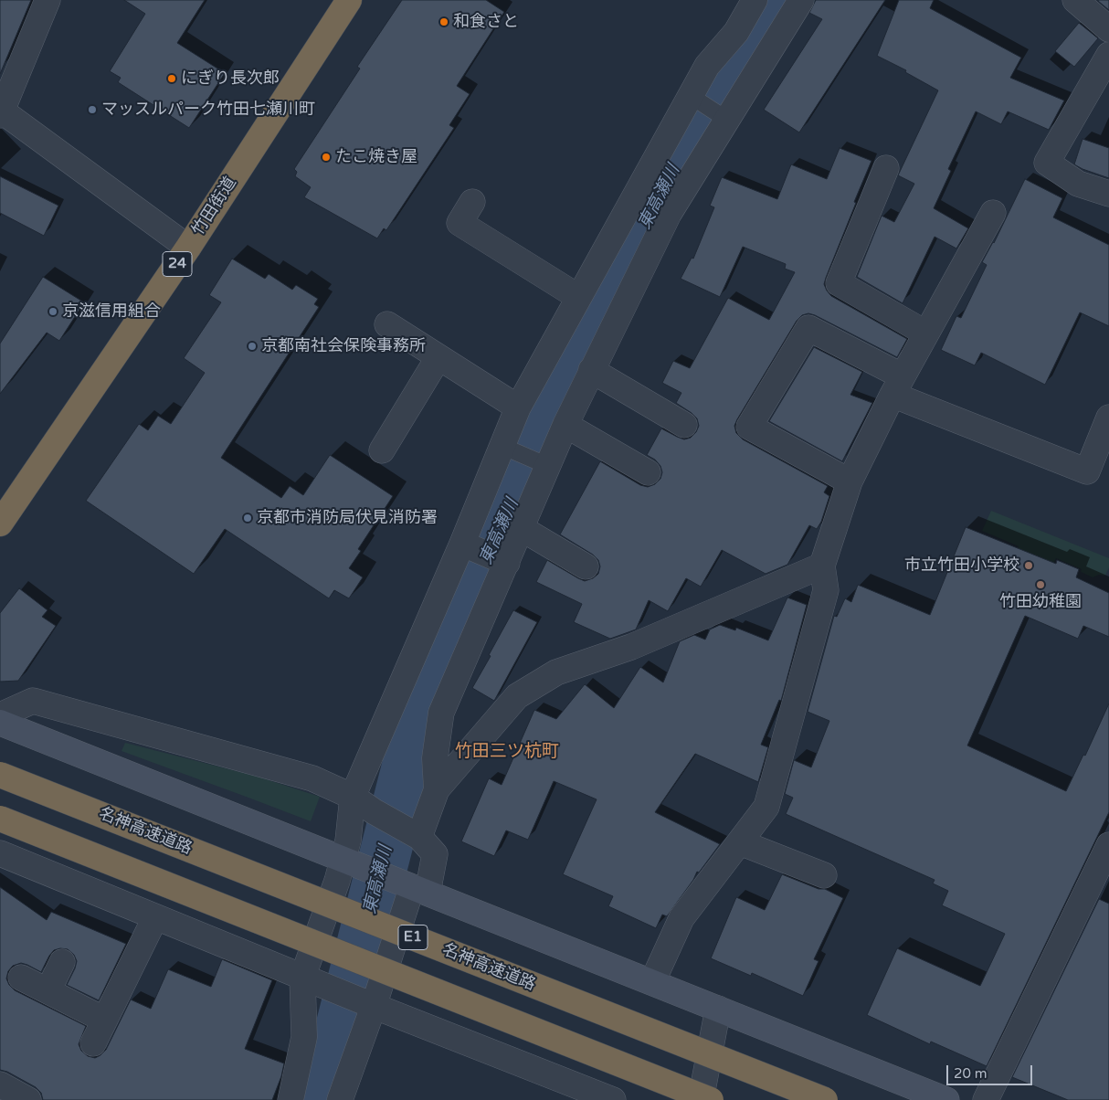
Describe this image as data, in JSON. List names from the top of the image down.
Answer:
{
  "streets": {
    "highway": [
      "竹田街道",
      "24",
      "名神高速道路",
      "E1"
    ]
  },
  "districts": ["竹田三ツ杭町"],
  "water": ["東高瀬川"],
  "places": [
    "和食さと",
    "にぎり長次郎",
    "マッスルパーク竹田七瀬川町",
    "たこ焼き屋",
    "京滋信用組合",
    "京都南社会保険事務所",
    "京都市消防局伏見消防署",
    "市立竹田小学校",
    "竹田幼稚園"
  ],
  "scale_bar": "20 m"
}
